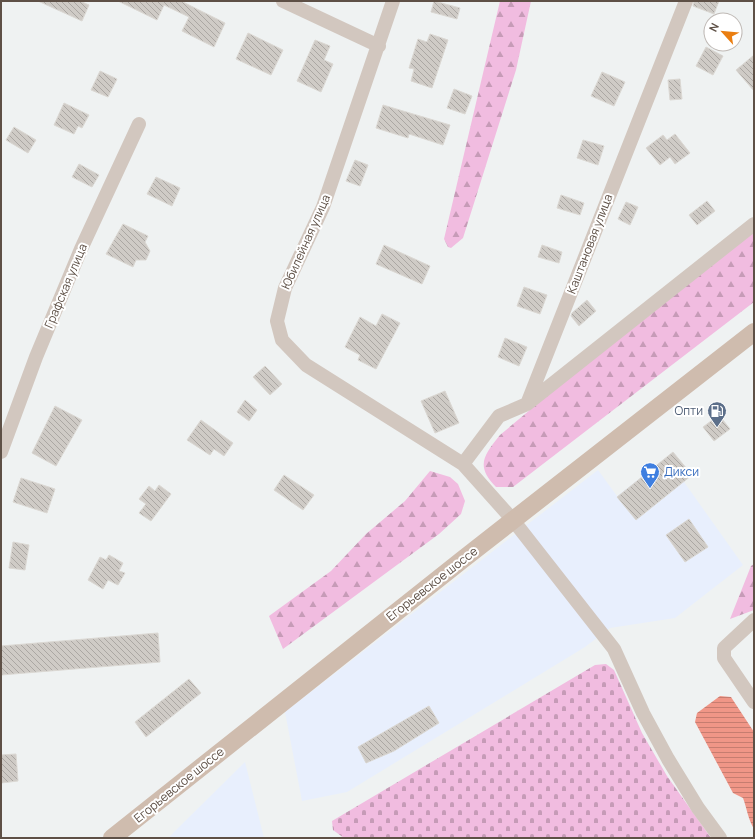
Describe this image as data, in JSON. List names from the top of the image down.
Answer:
{
  "streets": {
    "main road": ["Егорьевское шоссе"],
    "street": ["Юбилейная улица", "Каштановая улица", "Графская улица"]
  },
  "crossings": [
    ["Юбилейная улица", "Егорьевское шоссе"]
  ],
  "places": {
    "fuel station": ["Опти"],
    "supermarket": ["Дикси"]
  },
  "north": "top left"
}
